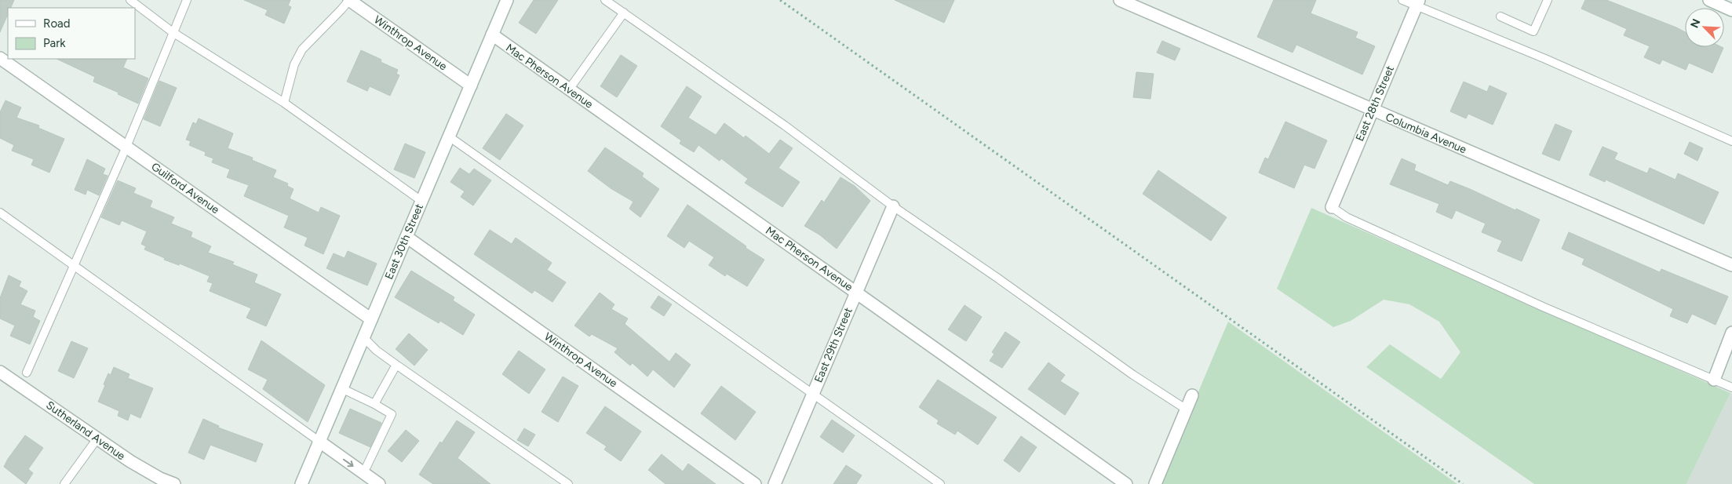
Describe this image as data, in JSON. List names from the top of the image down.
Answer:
{
  "streets": {
    "street": [
      "Winthrop Avenue",
      "Mac Pherson Avenue",
      "East 28th Street",
      "Columbia Avenue",
      "Guilford Avenue",
      "East 30th Street",
      "East 29th Street",
      "Sutherland Avenue"
    ]
  },
  "crossings": [
    ["Winthrop Avenue", "East 30th Street"],
    ["Mac Pherson Avenue", "East 30th Street"],
    ["Mac Pherson Avenue", "East 29th Street"],
    ["East 28th Street", "Columbia Avenue"],
    ["Guilford Avenue", "East 30th Street"]
  ],
  "legend": ["Road", "Park"],
  "north": "top left"
}
